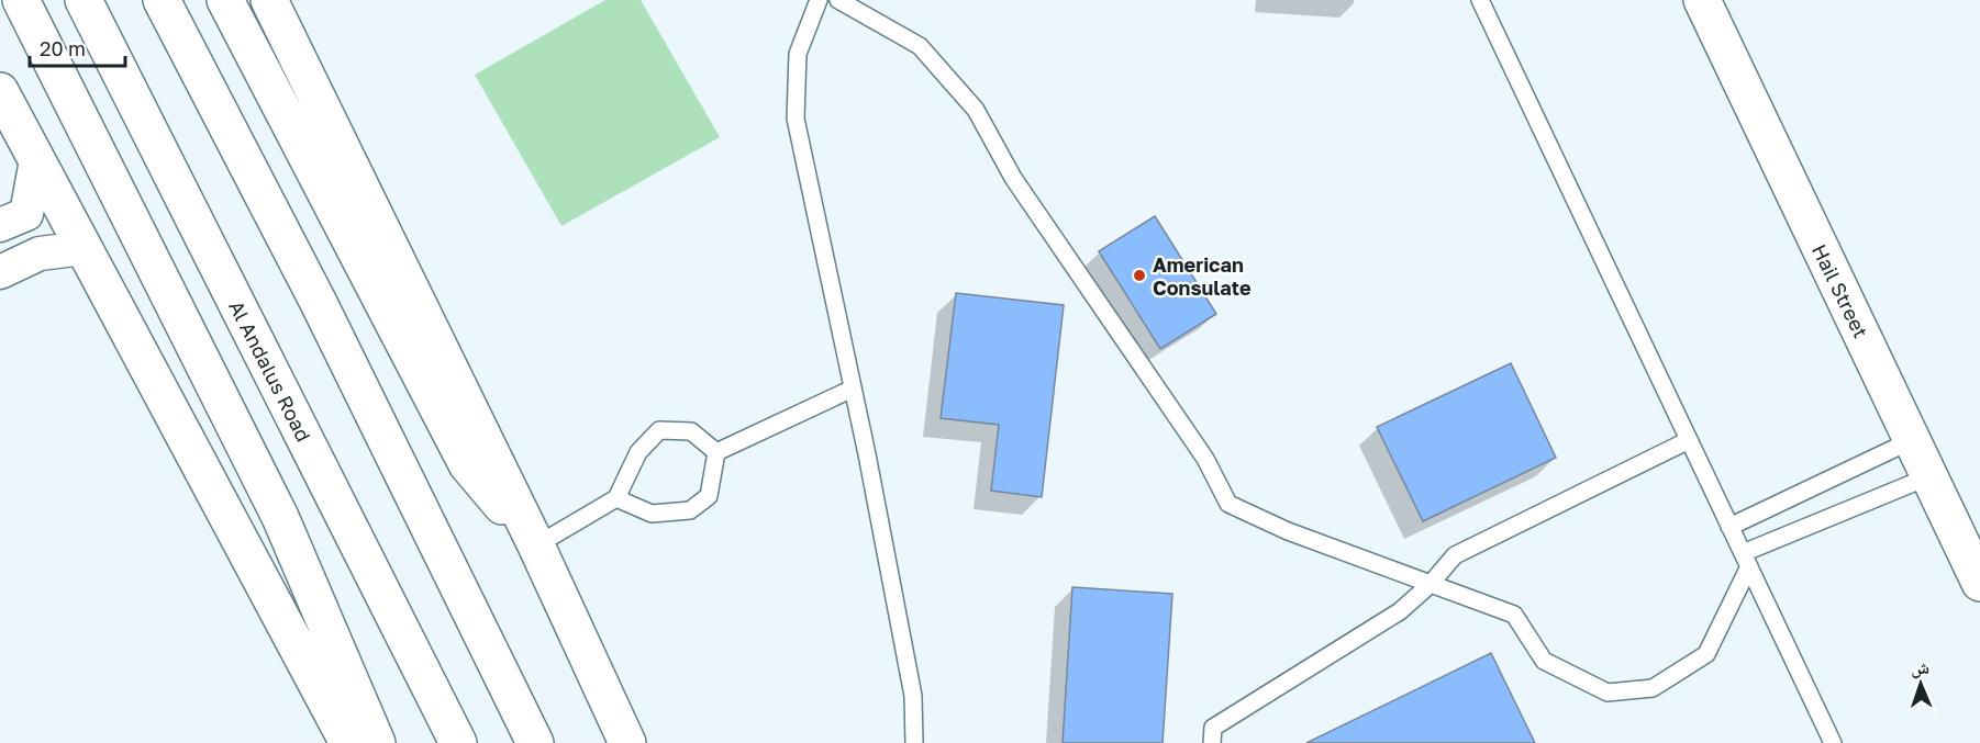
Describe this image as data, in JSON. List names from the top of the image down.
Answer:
{
  "streets": {
    "main road": ["Hail Street", "Al Andalus Road"]
  },
  "places": ["American Consulate"],
  "scale_bar": "20 m",
  "north": "top"
}
